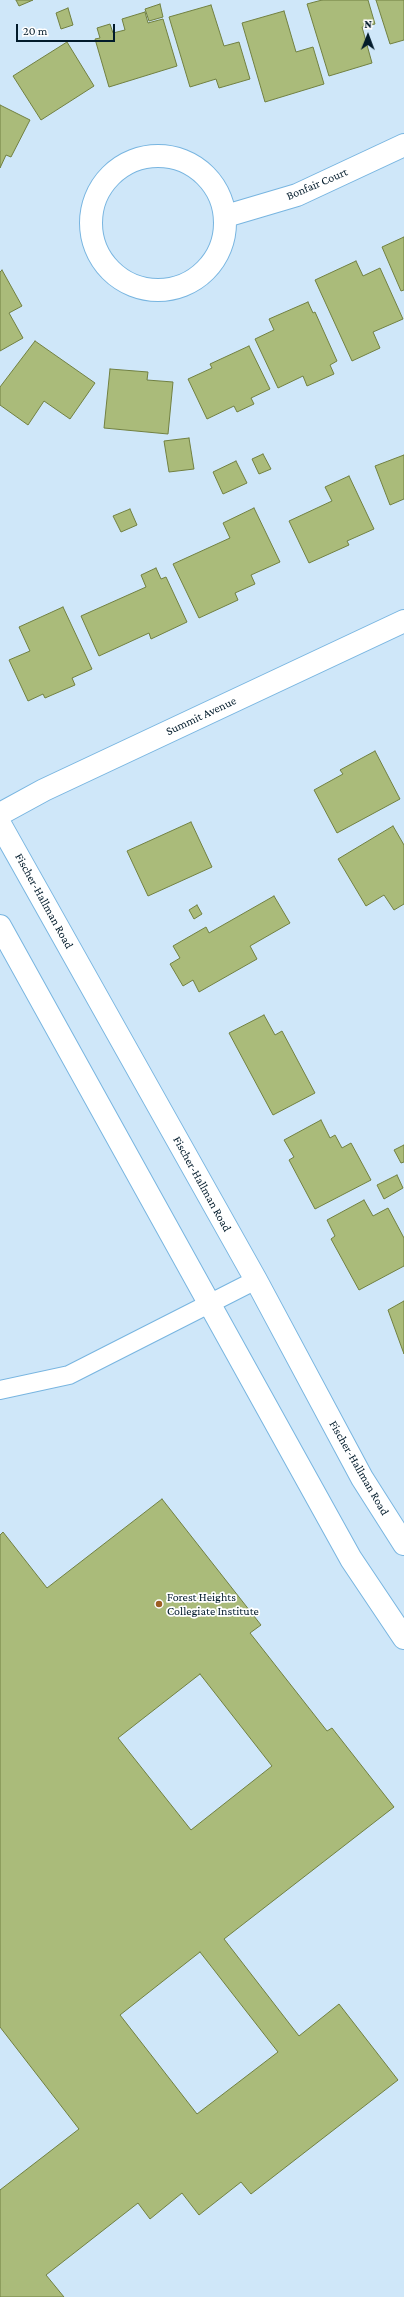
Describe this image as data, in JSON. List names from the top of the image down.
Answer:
{
  "streets": {
    "main road": ["Bonfair Court", "Summit Avenue", "Fischer-Hallman Road"]
  },
  "places": ["Forest Heights Collegiate Institute"],
  "scale_bar": "20 m",
  "north": "top"
}
